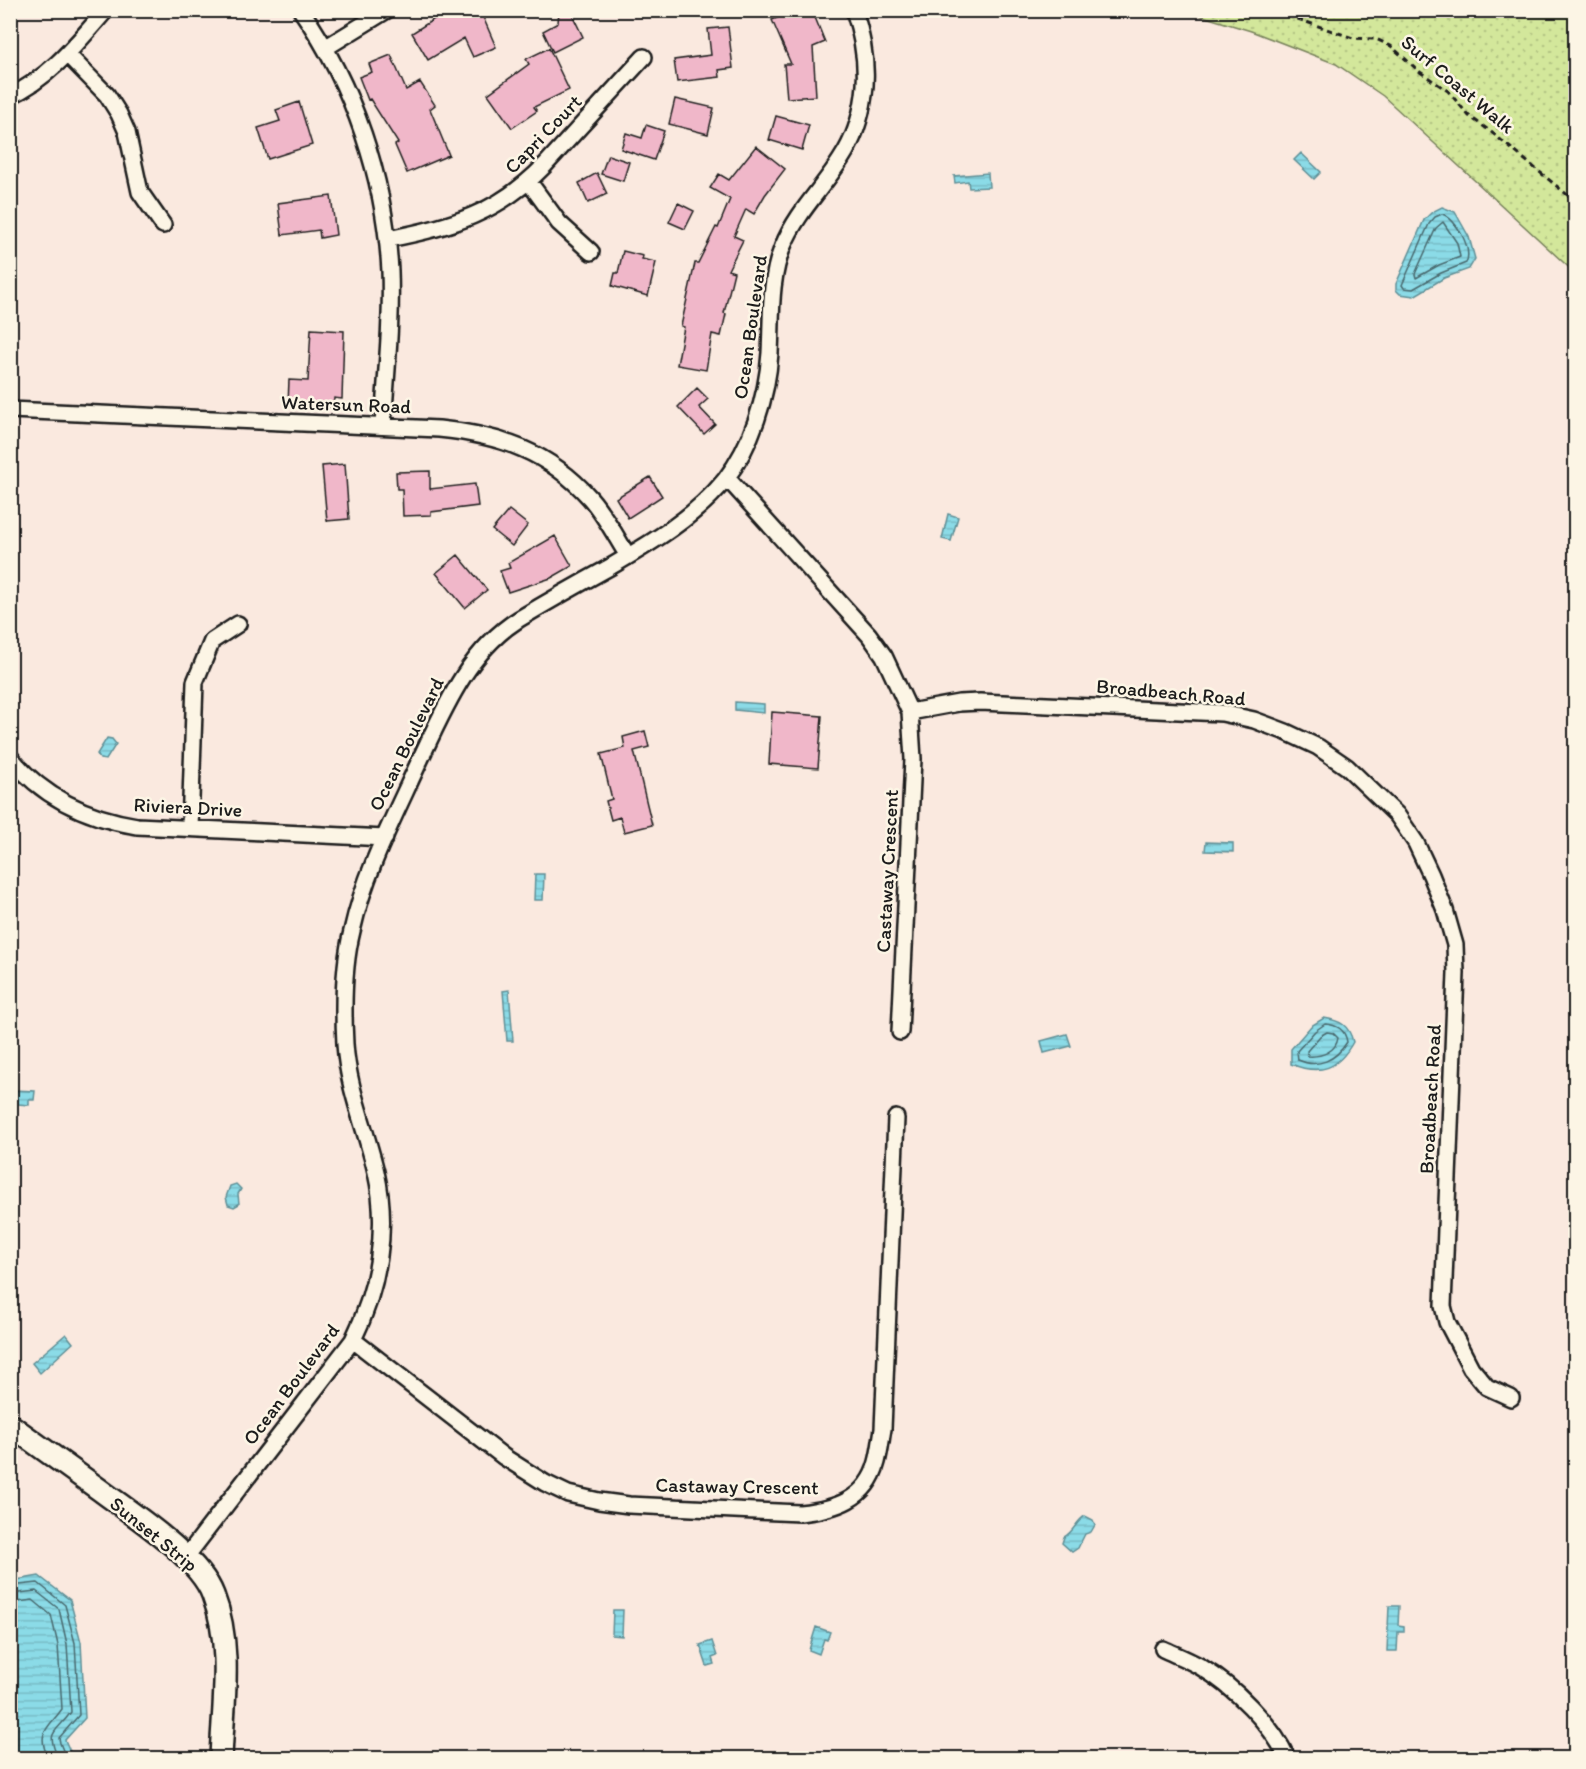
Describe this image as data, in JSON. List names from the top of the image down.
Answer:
{
  "streets": {
    "street": [
      "Capri Court",
      "Ocean Boulevard",
      "Watersun Road",
      "Broadbeach Road",
      "Riviera Drive",
      "Castaway Crescent",
      "Sunset Strip"
    ],
    "path": ["Surf Coast Walk"]
  },
  "crossings": [
    ["Ocean Boulevard", "Watersun Road"],
    ["Ocean Boulevard", "Riviera Drive"],
    ["Ocean Boulevard", "Castaway Crescent"],
    ["Ocean Boulevard", "Sunset Strip"],
    ["Broadbeach Road", "Castaway Crescent"]
  ]
}
